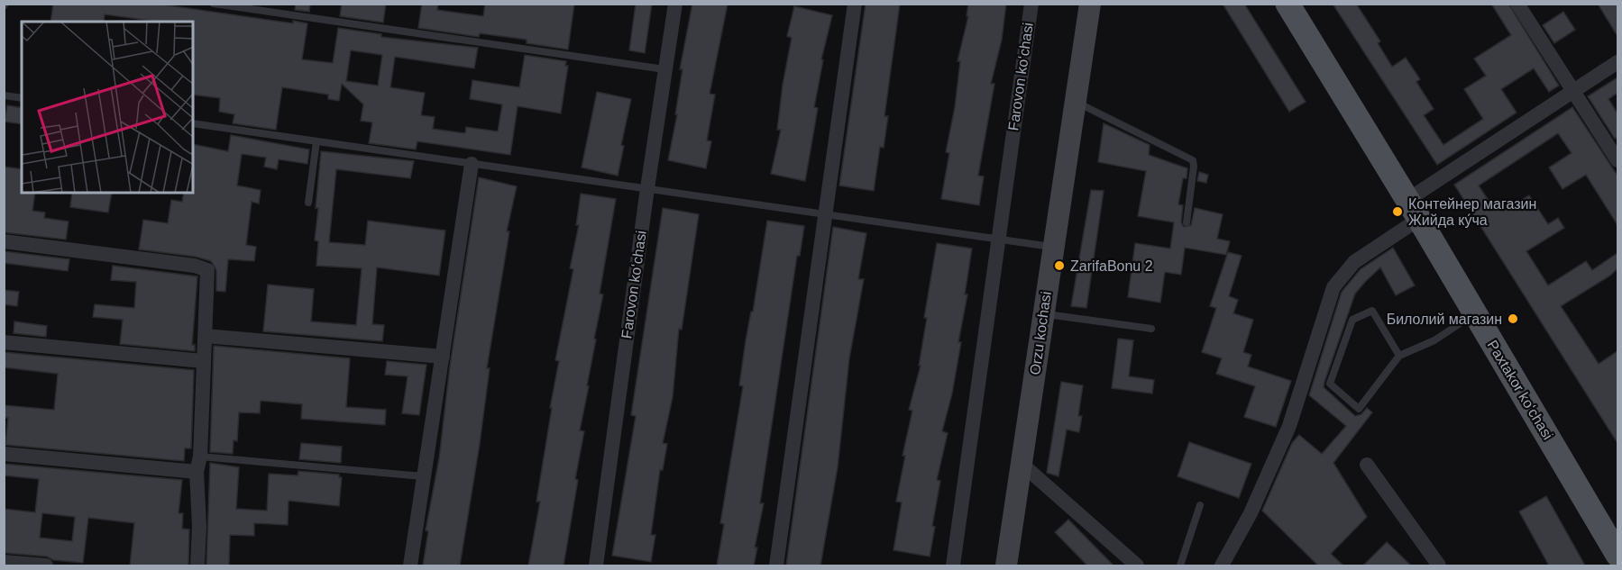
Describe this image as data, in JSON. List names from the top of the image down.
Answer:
{
  "streets": {
    "main road": ["Orzu kochasi", "Paxtakor koʻchasi"],
    "street": ["Farovon koʻchasi"]
  },
  "places": ["Контейнер магазин Жийда ку́ча", "ZarifaBonu 2", "Билолий магазин"]
}
